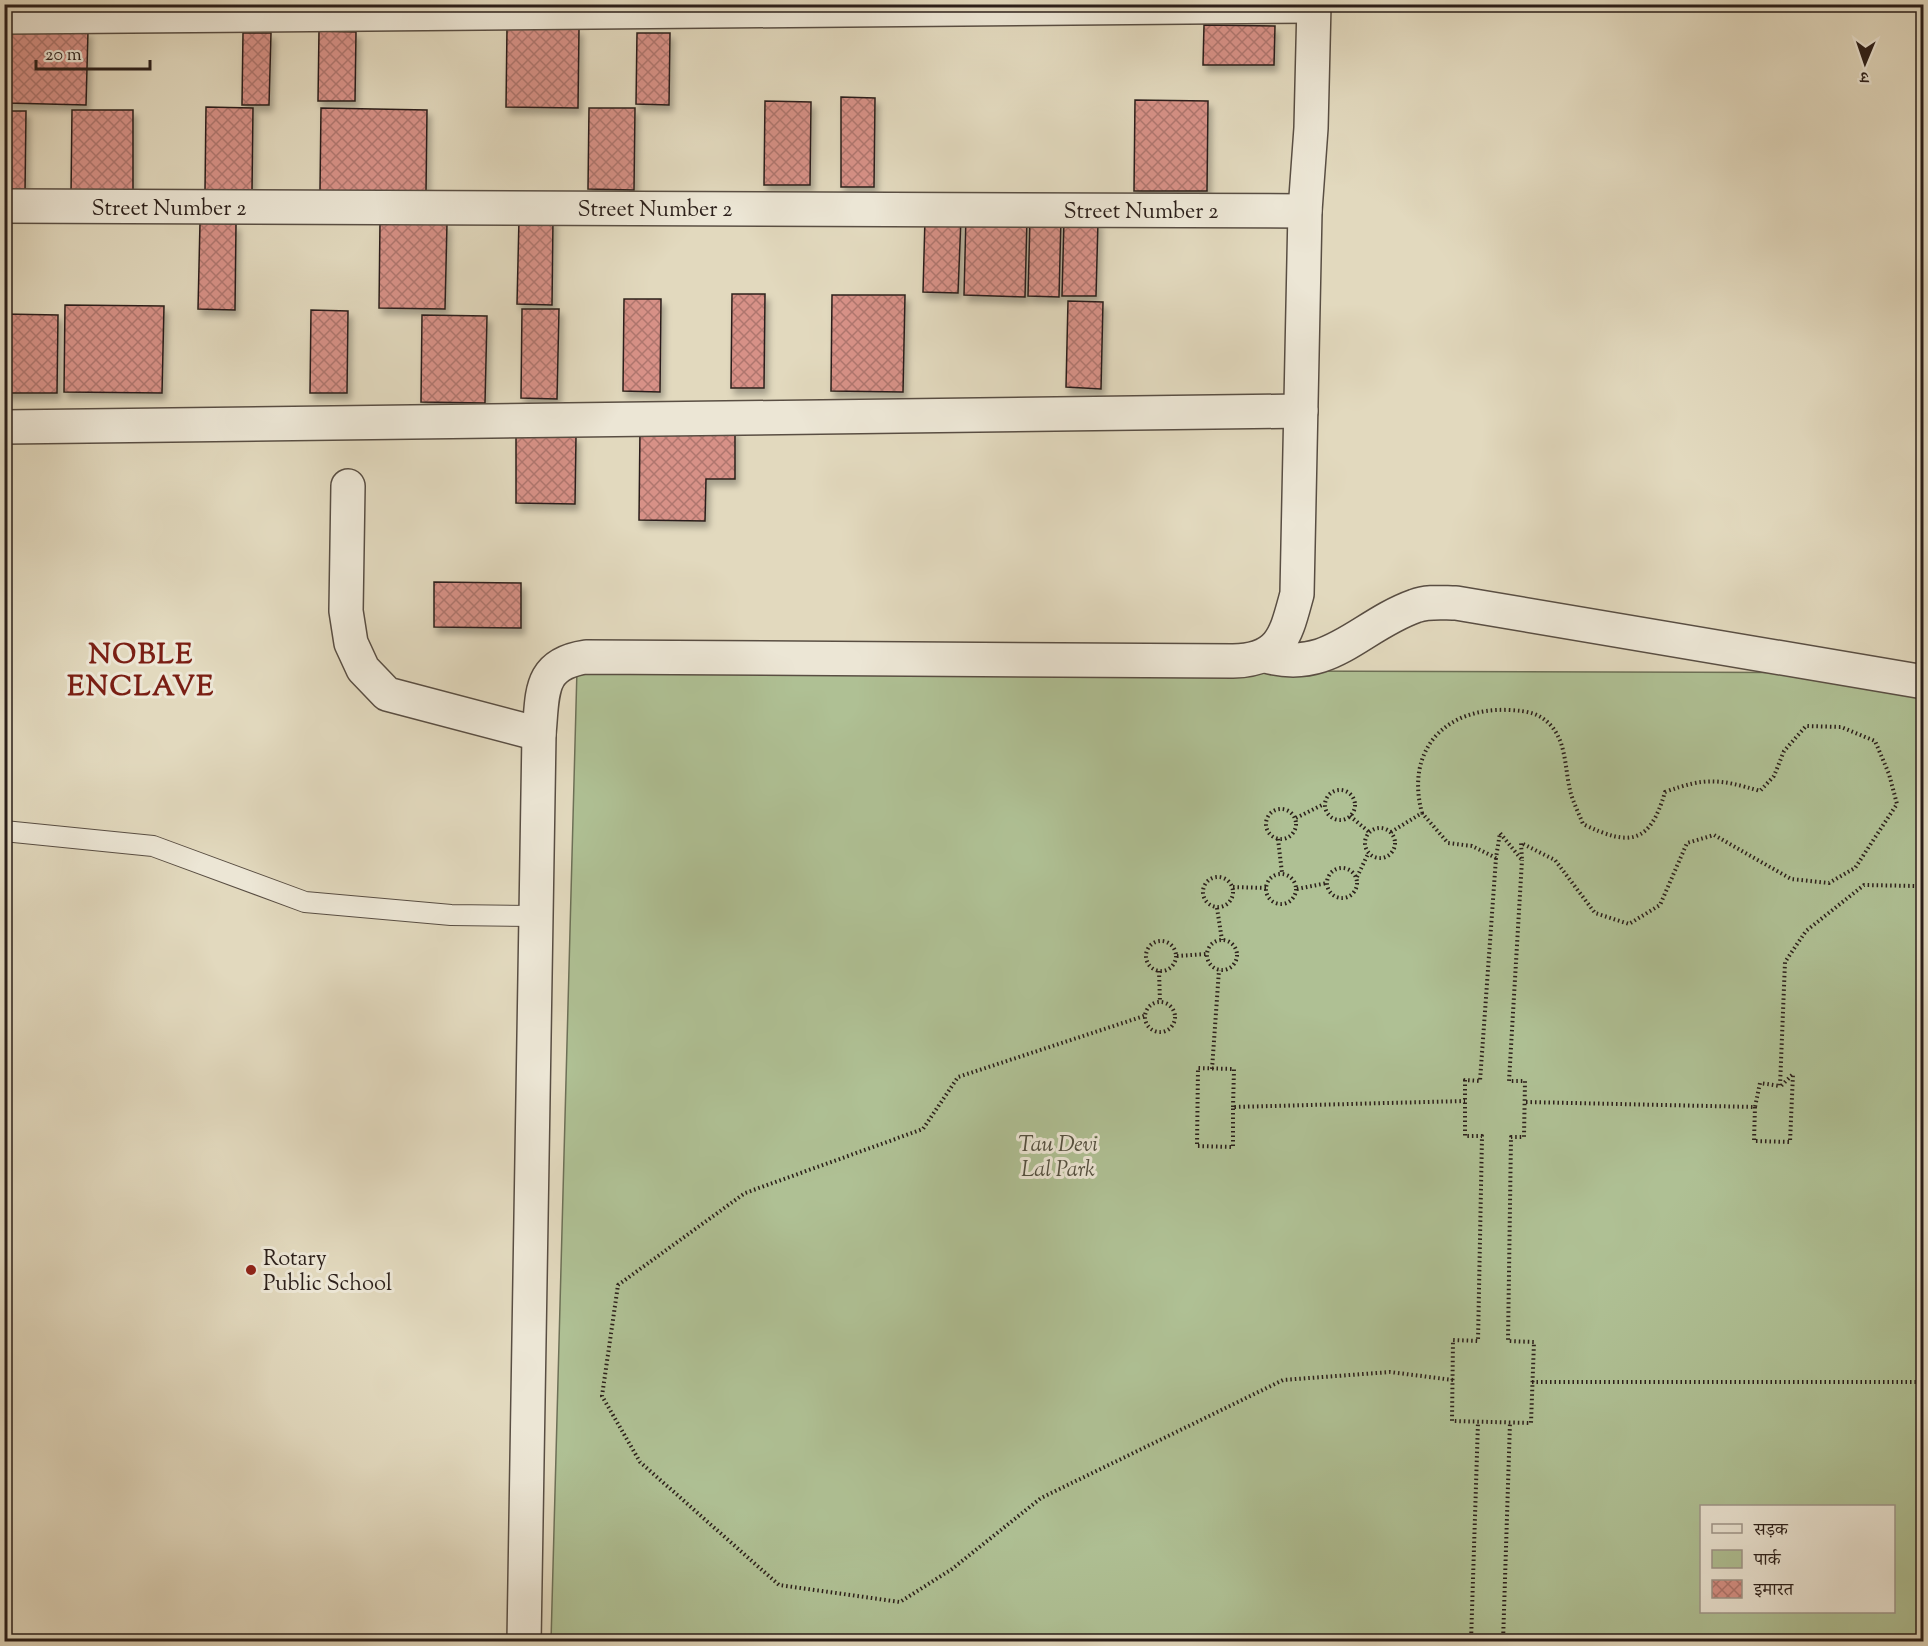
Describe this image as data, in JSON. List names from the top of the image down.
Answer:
{
  "streets": {
    "street": ["Street Number 2"]
  },
  "districts": ["NOBLE ENCLAVE"],
  "parks": ["Tau Devi Lal Park"],
  "places": ["Rotary Public School"],
  "legend": ["सड़क", "पार्क", "इमारत"],
  "scale_bar": "20 m",
  "north": "bottom"
}
